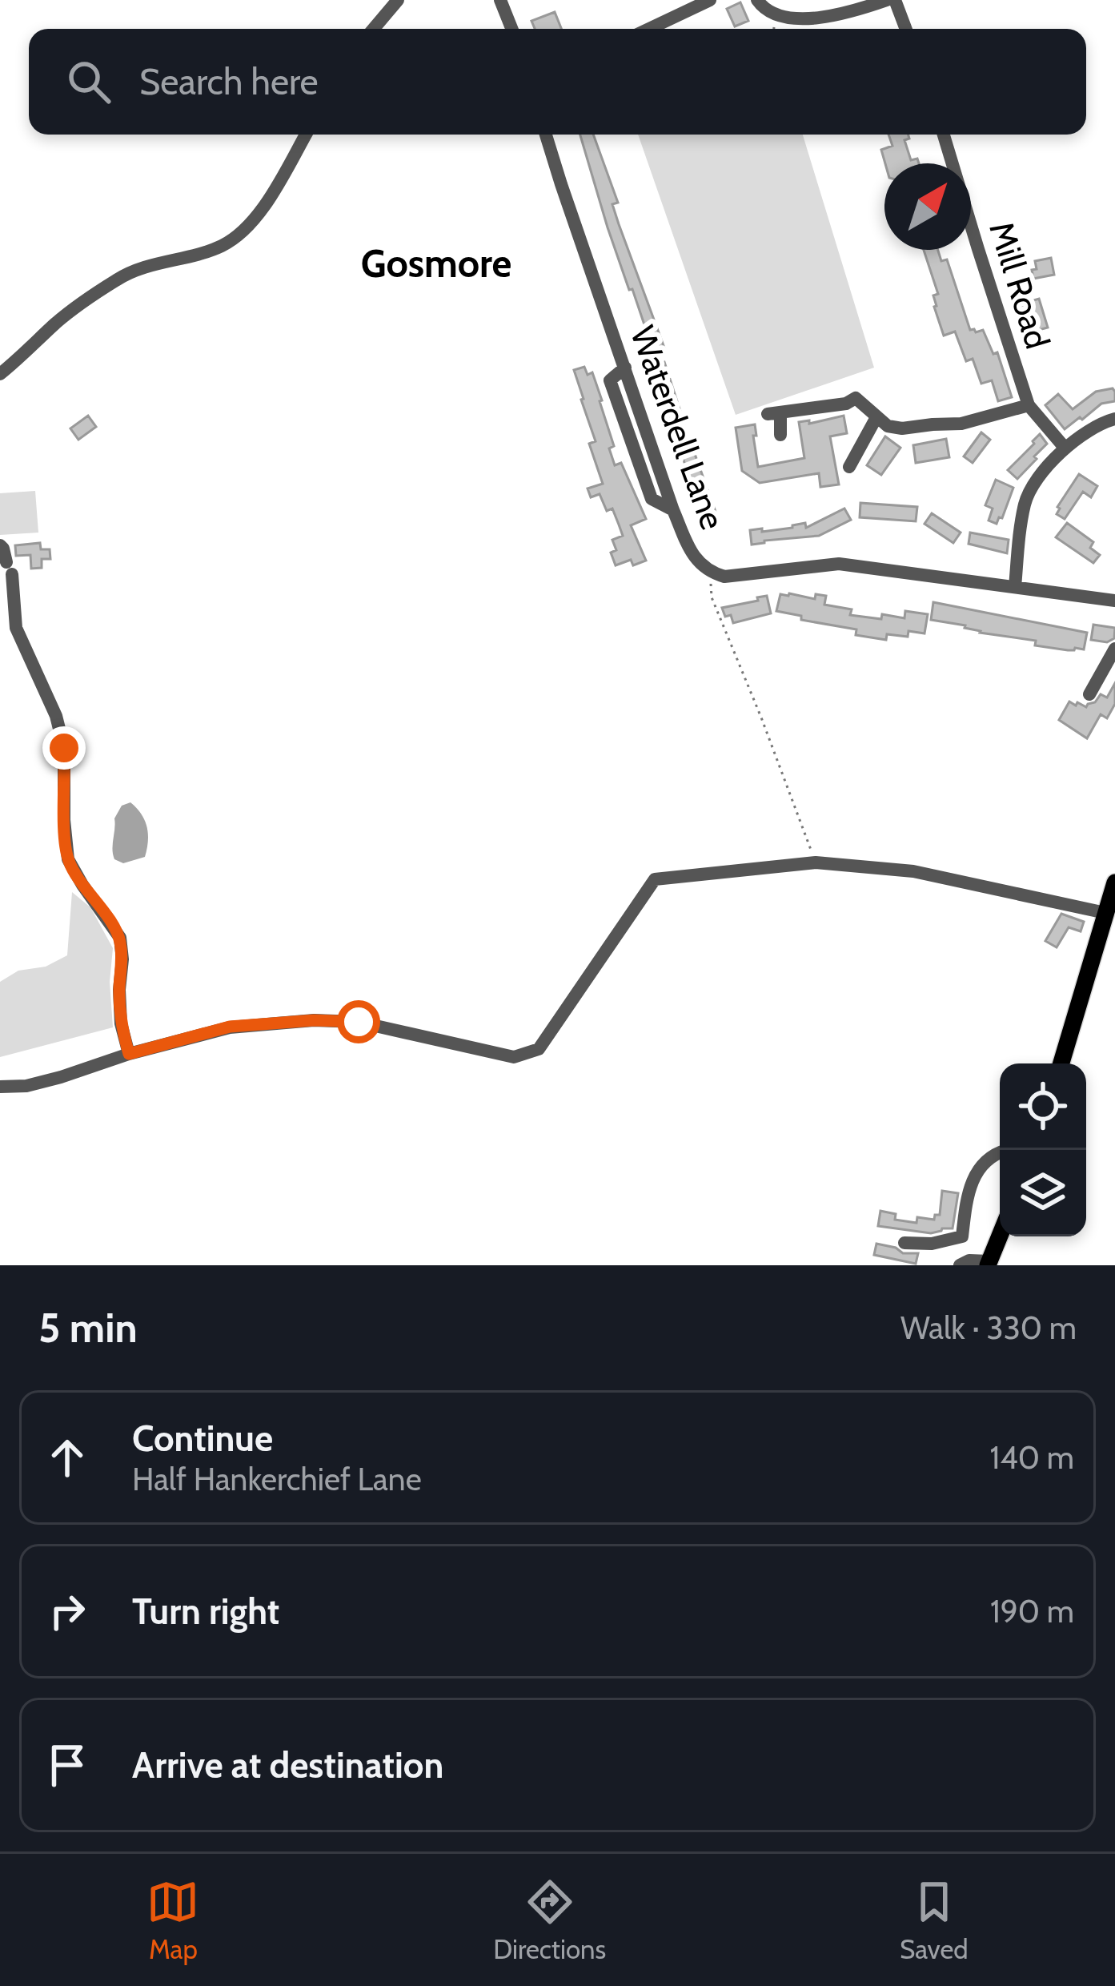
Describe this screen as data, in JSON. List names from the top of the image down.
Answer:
{
  "streets": {
    "street": ["Mill Road", "Waterdell Lane"]
  },
  "districts": ["Gosmore"],
  "north": "top right",
  "page": {
    "search": "Search here",
    "heading": ["5 min", "Walk · 330 m"],
    "list": [
      ["Continue", "Half Hankerchief Lane", "140 m"],
      ["Turn right", "190 m"],
      "Arrive at destination"
    ],
    "nav": ["Map", "Directions", "Saved"]
  }
}
